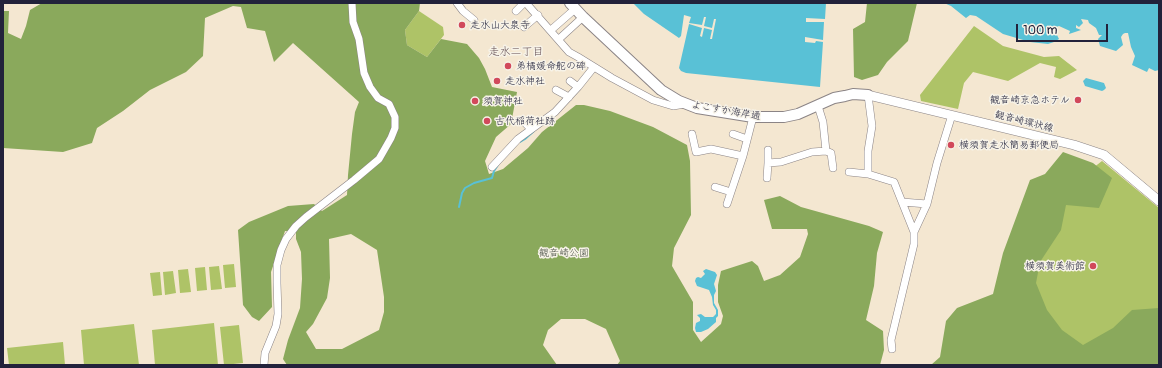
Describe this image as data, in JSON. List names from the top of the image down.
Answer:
{
  "streets": {
    "highway": ["よこすか海岸通"],
    "main road": ["観音崎環状線"]
  },
  "crossings": [
    ["よこすか海岸通", "観音崎環状線"]
  ],
  "districts": ["走水二丁目"],
  "parks": ["観音崎公園"],
  "places": [
    "走水山大泉寺",
    "弟橘媛命舵の碑",
    "走水神社",
    "観音崎京急ホテル",
    "須賀神社",
    "古代稲荷社跡",
    "横須賀走水簡易郵便局",
    "横須賀美術館"
  ],
  "scale_bar": "100 m"
}
